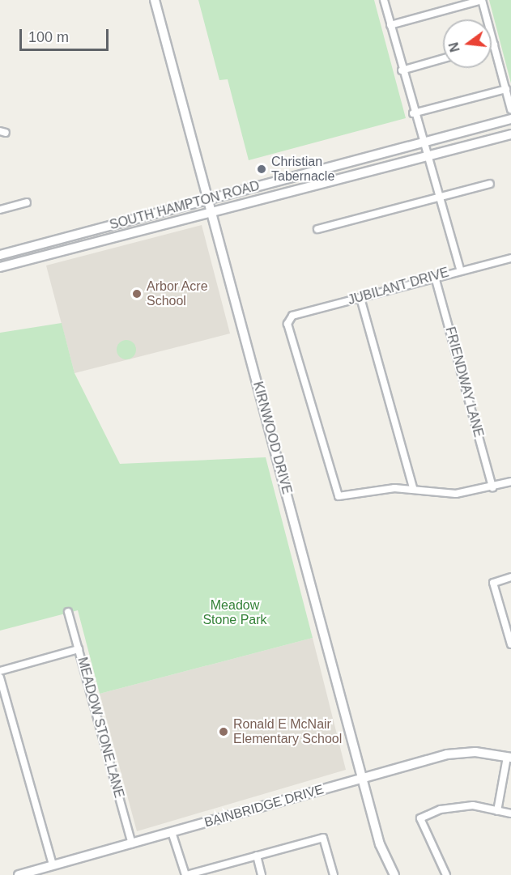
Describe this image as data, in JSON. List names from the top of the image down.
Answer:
{
  "streets": {
    "street": [
      "SOUTH HAMPTON ROAD",
      "JUBILANT DRIVE",
      "FRIENDWAY LANE",
      "KIRNWOOD DRIVE",
      "MEADOW STONE LANE",
      "BAINBRIDGE DRIVE"
    ]
  },
  "crossings": [
    ["SOUTH HAMPTON ROAD", "KIRNWOOD DRIVE"],
    ["JUBILANT DRIVE", "FRIENDWAY LANE"],
    ["KIRNWOOD DRIVE", "BAINBRIDGE DRIVE"],
    ["MEADOW STONE LANE", "BAINBRIDGE DRIVE"]
  ],
  "parks": ["Meadow Stone Park"],
  "places": ["Christian Tabernacle", "Arbor Acre School", "Ronald E McNair Elementary School"],
  "scale_bar": "100 m",
  "north": "left"
}
